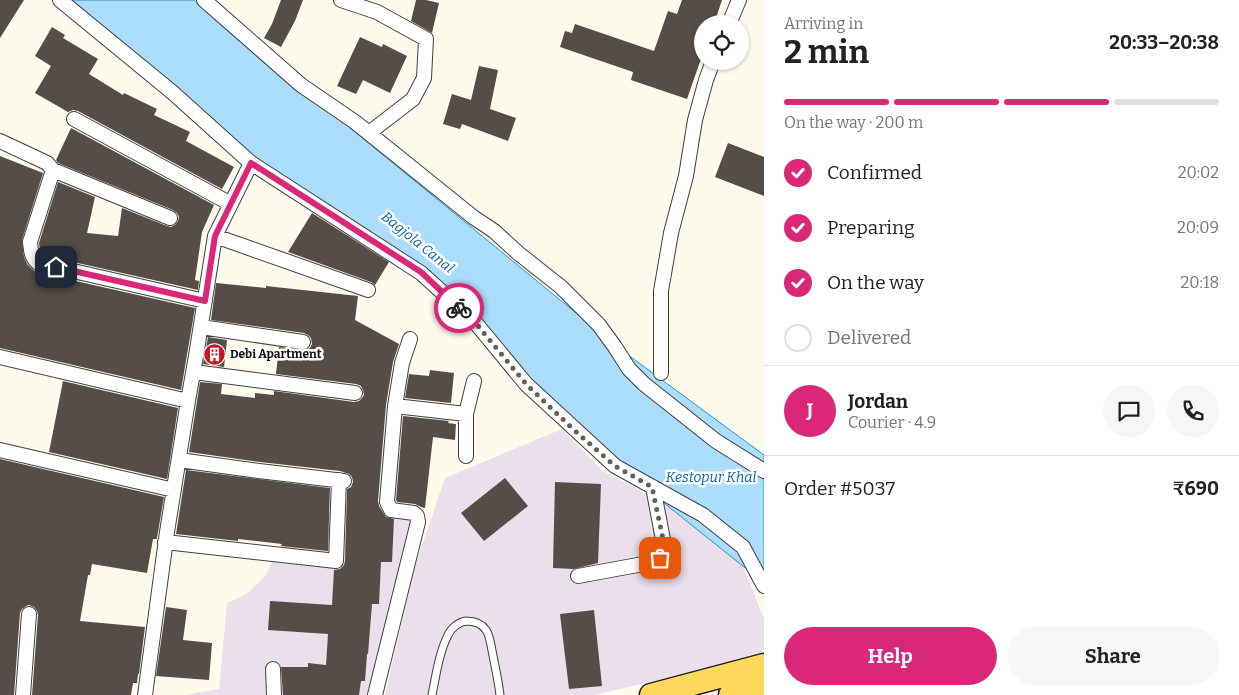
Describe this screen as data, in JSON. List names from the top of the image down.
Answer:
{
  "water": ["Bagjola Canal", "Kestopur Khal"],
  "places": {
    "building": ["Debi Apartment"]
  },
  "page": {
    "heading": ["2 min", "Arriving in", "20:33–20:38"],
    "panel": [
      "Jordan",
      "Courier · 4.9",
      "Order #5037",
      "₹690"
    ],
    "bar": "On the way · 200 m",
    "list": [
      ["Confirmed", "20:02"],
      ["Preparing", "20:09"],
      ["On the way", "20:18"],
      "Delivered"
    ],
    "round": "J",
    "buttons": ["Help", "Share"]
  }
}
